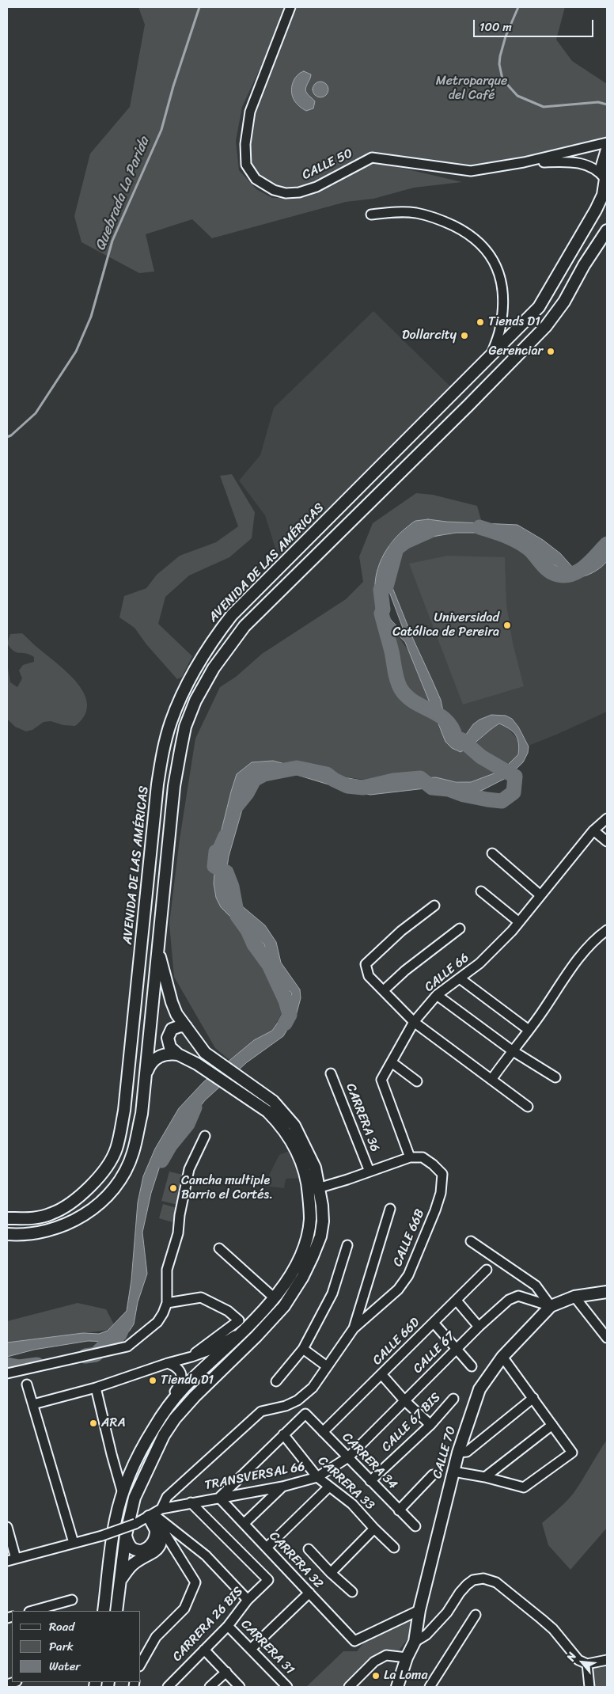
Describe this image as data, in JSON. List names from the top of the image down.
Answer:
{
  "streets": {
    "main road": ["AVENIDA DE LAS AMÉRICAS", "CALLE 70"],
    "street": [
      "CALLE 50",
      "CALLE 66",
      "CARRERA 36",
      "CALLE 66B",
      "CALLE 66D",
      "CALLE 67",
      "CALLE 67 BIS",
      "CARRERA 34",
      "TRANSVERSAL 66",
      "CARRERA 33",
      "CARRERA 32",
      "CARRERA 26 BIS",
      "CARRERA 31"
    ]
  },
  "crossings": [
    ["CALLE 50", "AVENIDA DE LAS AMÉRICAS"],
    ["CALLE 66", "CALLE 66B"],
    ["CALLE 66D", "CARRERA 34"],
    ["CALLE 67", "CALLE 70"],
    ["CALLE 67", "CARRERA 34"],
    ["CALLE 67", "TRANSVERSAL 66"],
    ["CALLE 67 BIS", "CARRERA 34"],
    ["CALLE 70", "CARRERA 32"],
    ["CARRERA 34", "TRANSVERSAL 66"],
    ["CARRERA 34", "CARRERA 33"],
    ["TRANSVERSAL 66", "CARRERA 33"],
    ["TRANSVERSAL 66", "CARRERA 32"],
    ["TRANSVERSAL 66", "CARRERA 26 BIS"],
    ["CARRERA 26 BIS", "CARRERA 31"]
  ],
  "water": ["Quebrada La Parida"],
  "parks": ["Metroparque del Café"],
  "places": [
    "Tiends D1",
    "Dollarcity",
    "Gerenciar",
    "Universidad Católica de Pereira",
    "Cancha multiple Barrio el Cortés.",
    "Tienda D1",
    "ARA",
    "La Loma"
  ],
  "legend": ["Road", "Park", "Water"],
  "scale_bar": "100 m",
  "north": "top left"
}
